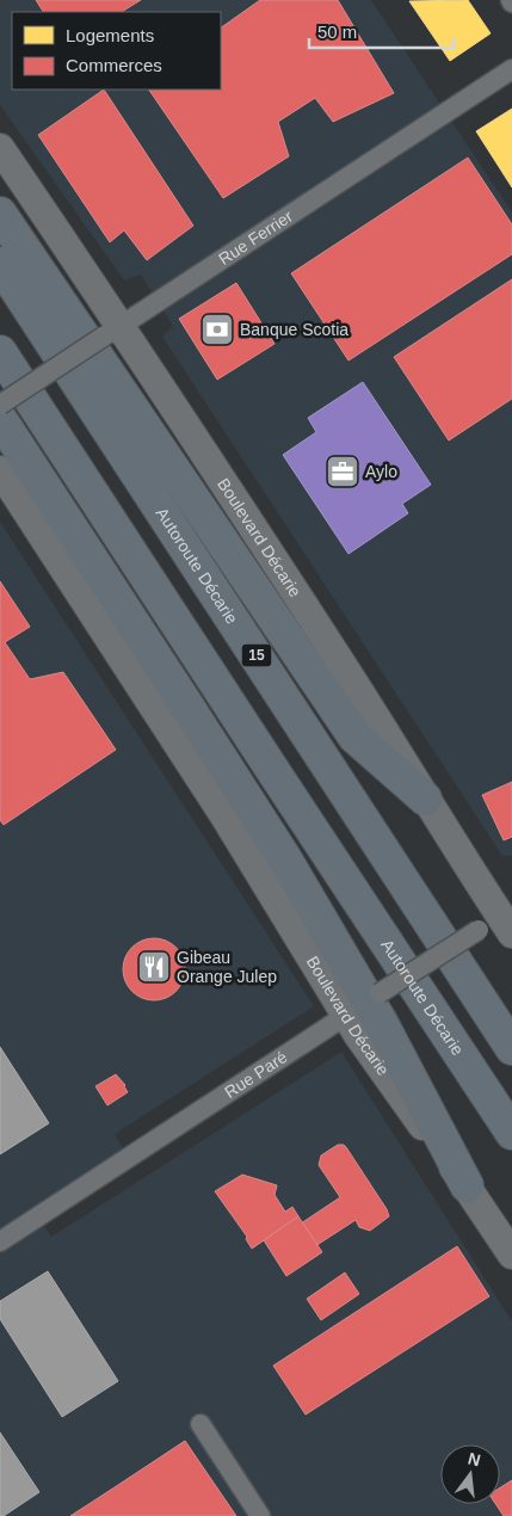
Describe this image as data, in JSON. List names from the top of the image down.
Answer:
{
  "streets": {
    "highway": ["Autoroute Décarie", "15"],
    "main road": ["Boulevard Décarie"],
    "street": ["Rue Ferrier", "Rue Paré"]
  },
  "crossings": [
    ["Rue Ferrier", "Boulevard Décarie"],
    ["Boulevard Décarie", "Rue Paré"]
  ],
  "places": {
    "bank": ["Banque Scotia"],
    "office": ["Aylo"],
    "restaurant": ["Gibeau Orange Julep"]
  },
  "legend": ["Logements", "Commerces"],
  "scale_bar": "50 m",
  "north": "top"
}
